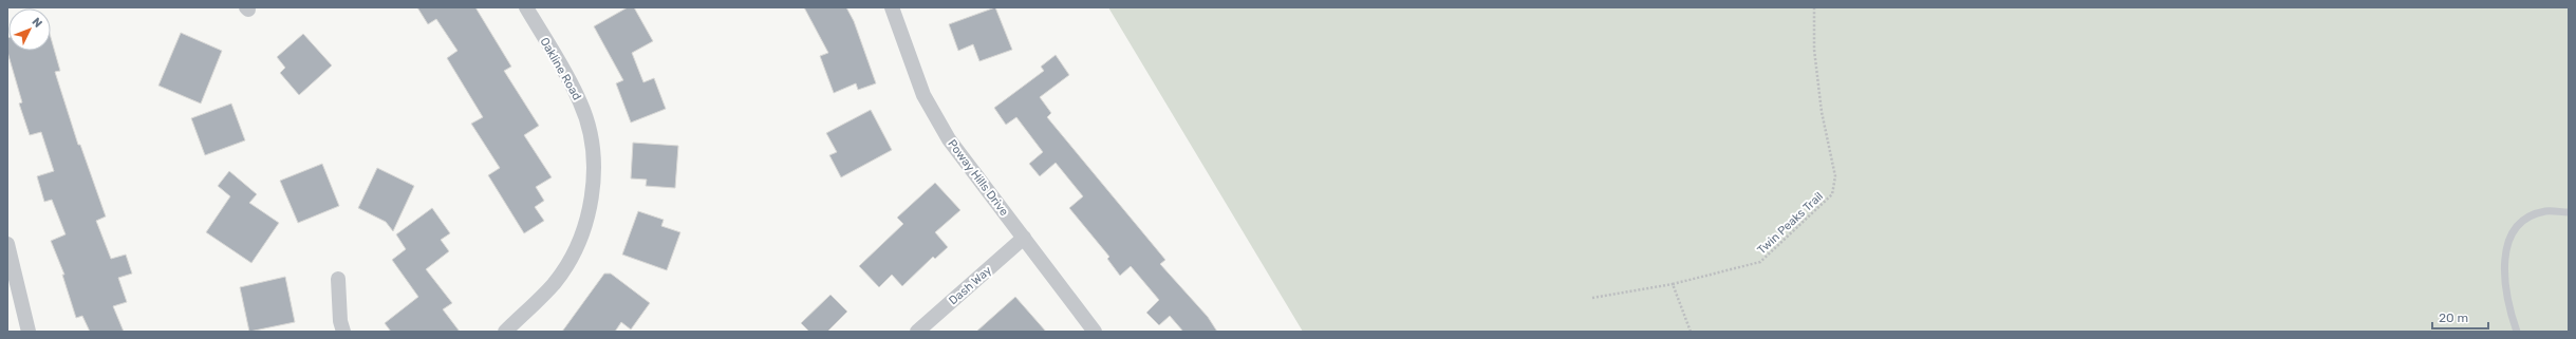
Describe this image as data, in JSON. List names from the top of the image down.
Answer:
{
  "streets": {
    "street": ["Oakline Road", "Poway Hills Drive", "Dash Way"],
    "path": ["Twin Peaks Trail"]
  },
  "crossings": [
    ["Poway Hills Drive", "Dash Way"]
  ],
  "scale_bar": "20 m",
  "north": "top right"
}
